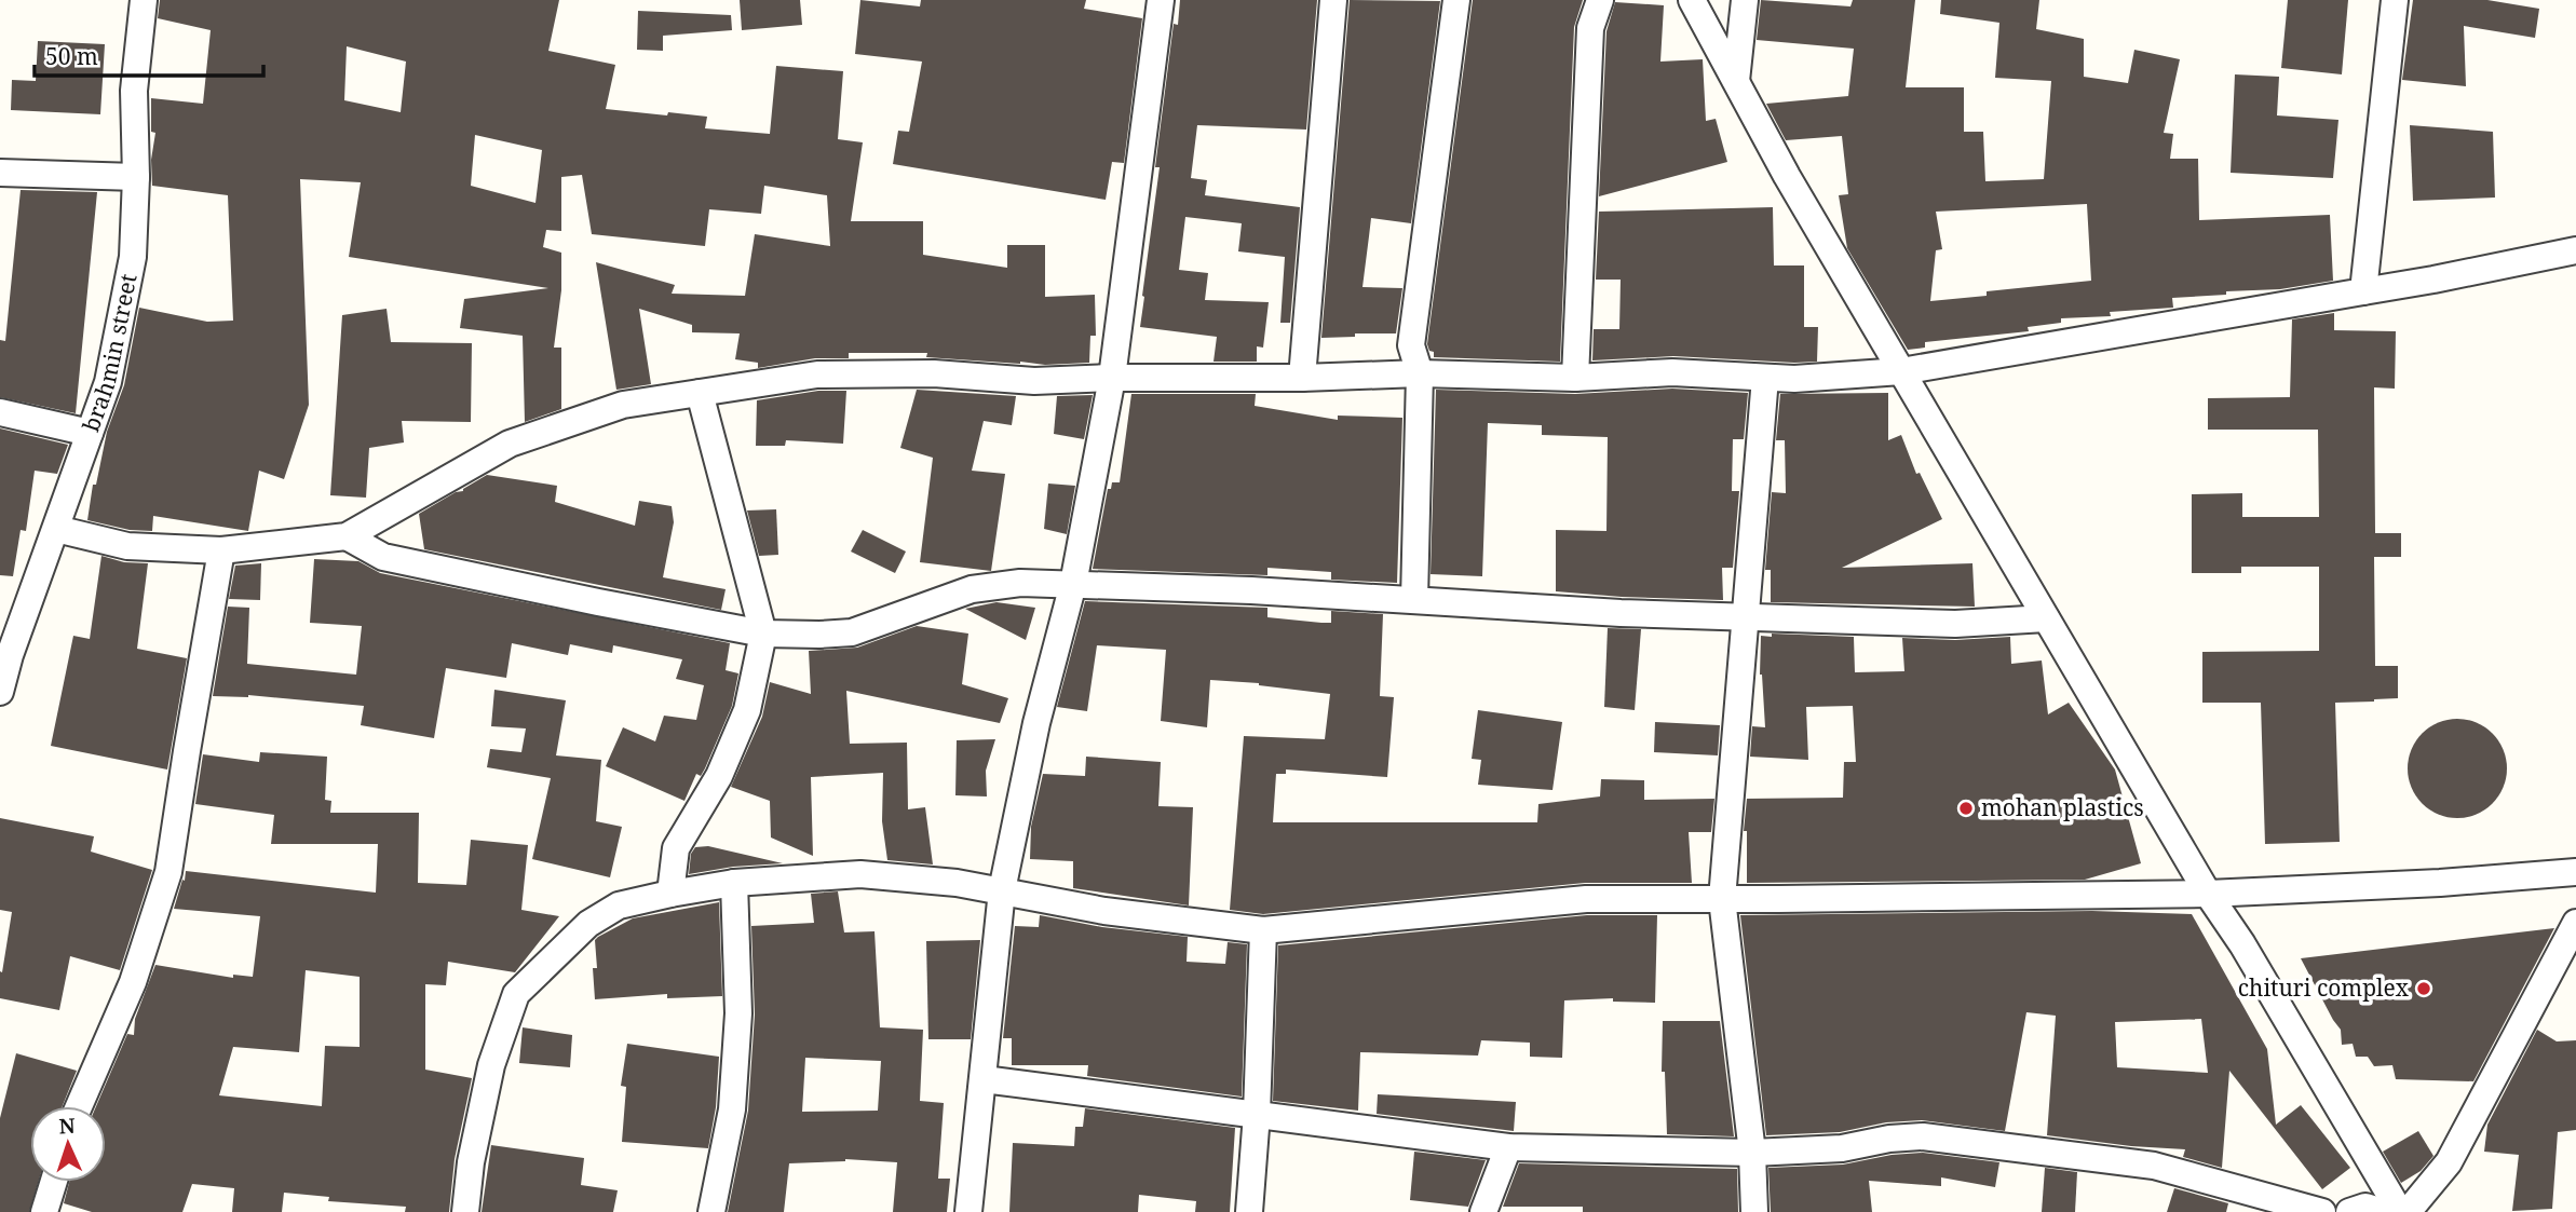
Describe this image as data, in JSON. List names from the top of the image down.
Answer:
{
  "streets": {
    "street": ["brahmin street"]
  },
  "places": ["mohan plastics", "chituri complex"],
  "scale_bar": "50 m",
  "north": "top"
}
